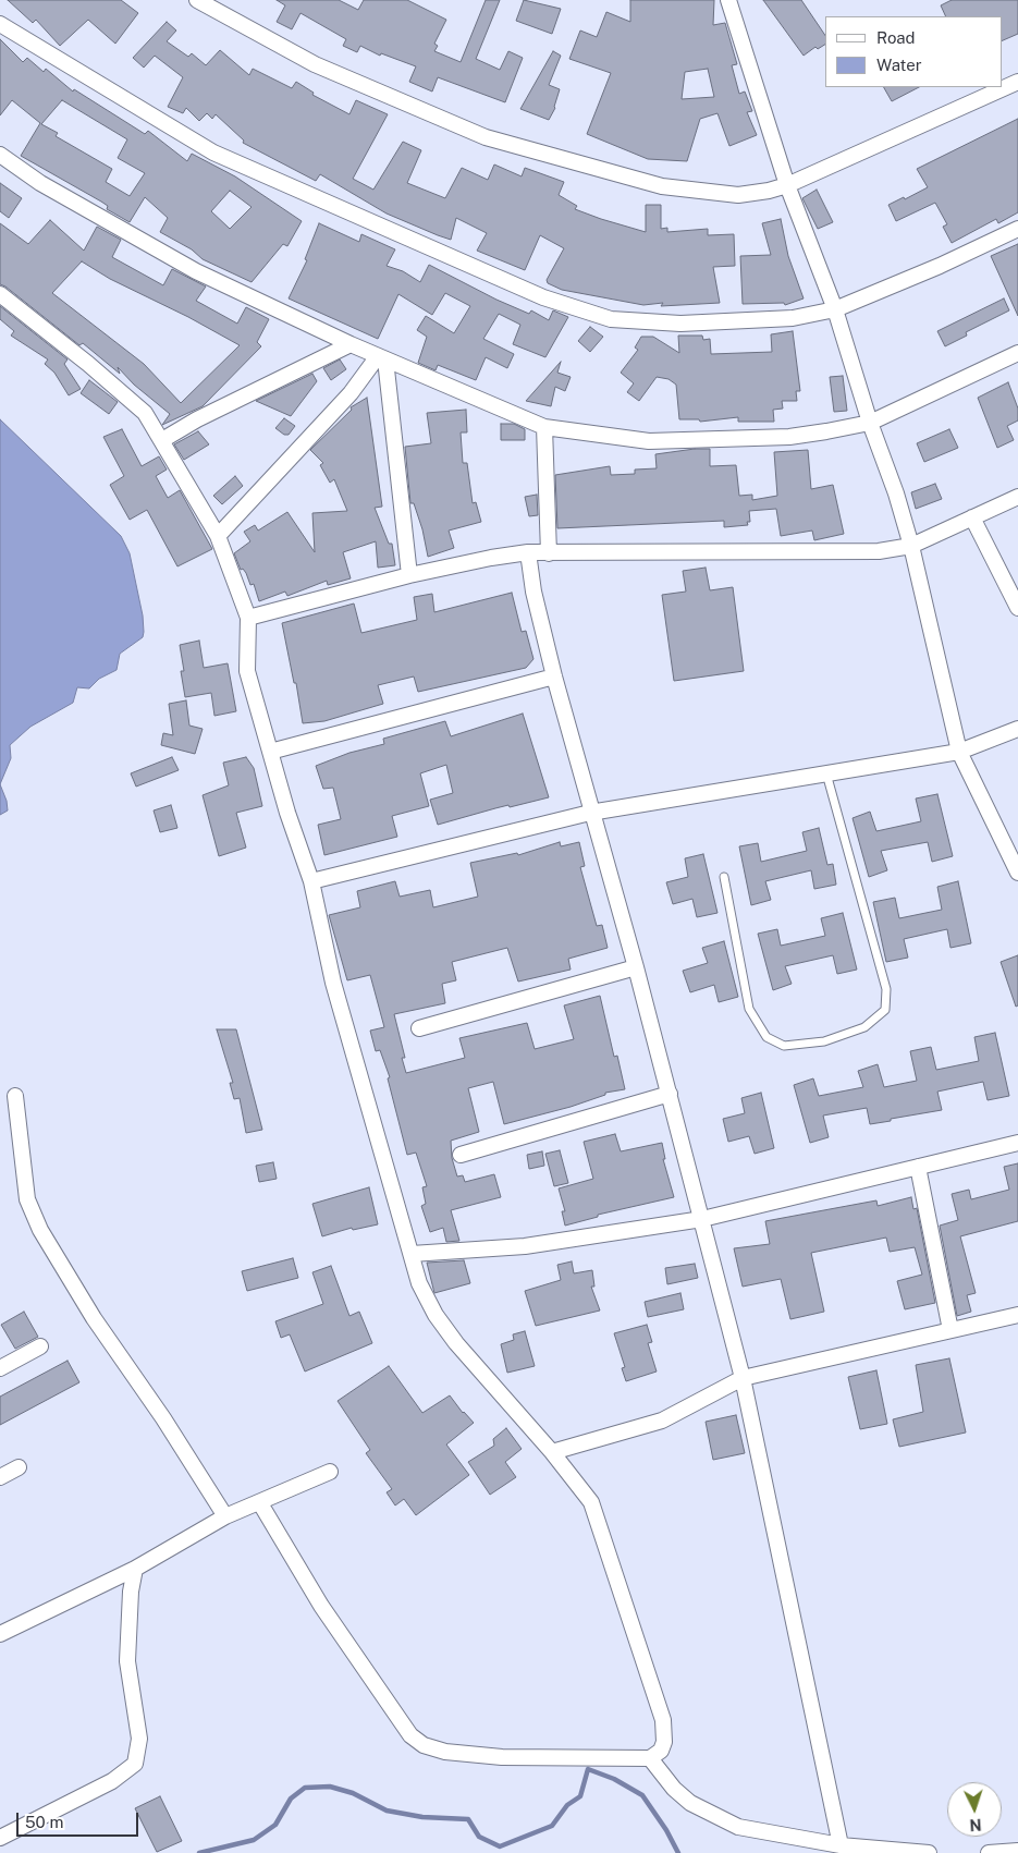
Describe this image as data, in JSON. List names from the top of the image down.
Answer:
{
  "legend": ["Road", "Water"],
  "scale_bar": "50 m",
  "north": "bottom"
}
